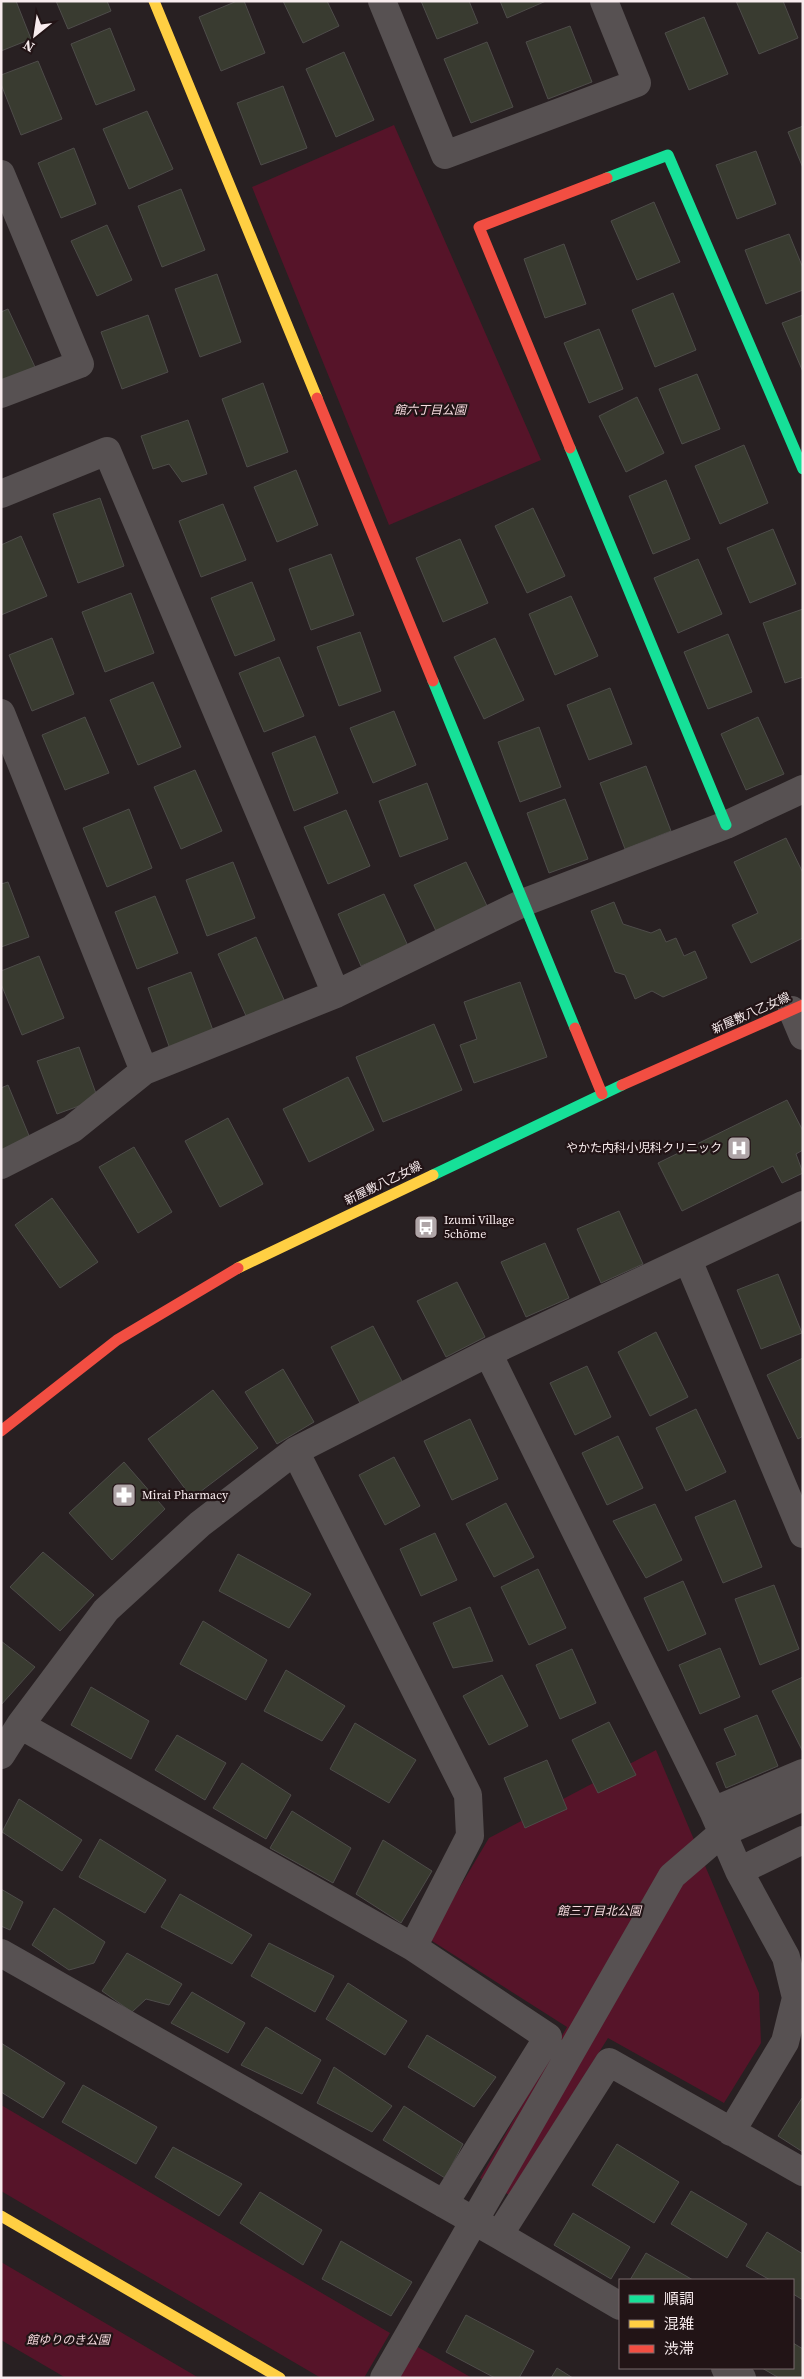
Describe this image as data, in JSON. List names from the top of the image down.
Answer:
{
  "streets": {
    "street": ["新屋敷八乙女線"]
  },
  "parks": ["館六丁目公園", "館三丁目北公園", "館ゆりのき公園"],
  "places": {
    "hospital": ["やかた内科小児科クリニック"],
    "bus stop": ["Izumi Village 5chōme"],
    "pharmacy": ["Mirai Pharmacy"]
  },
  "legend": ["順調", "混雑", "渋滞"],
  "north": "bottom left"
}
